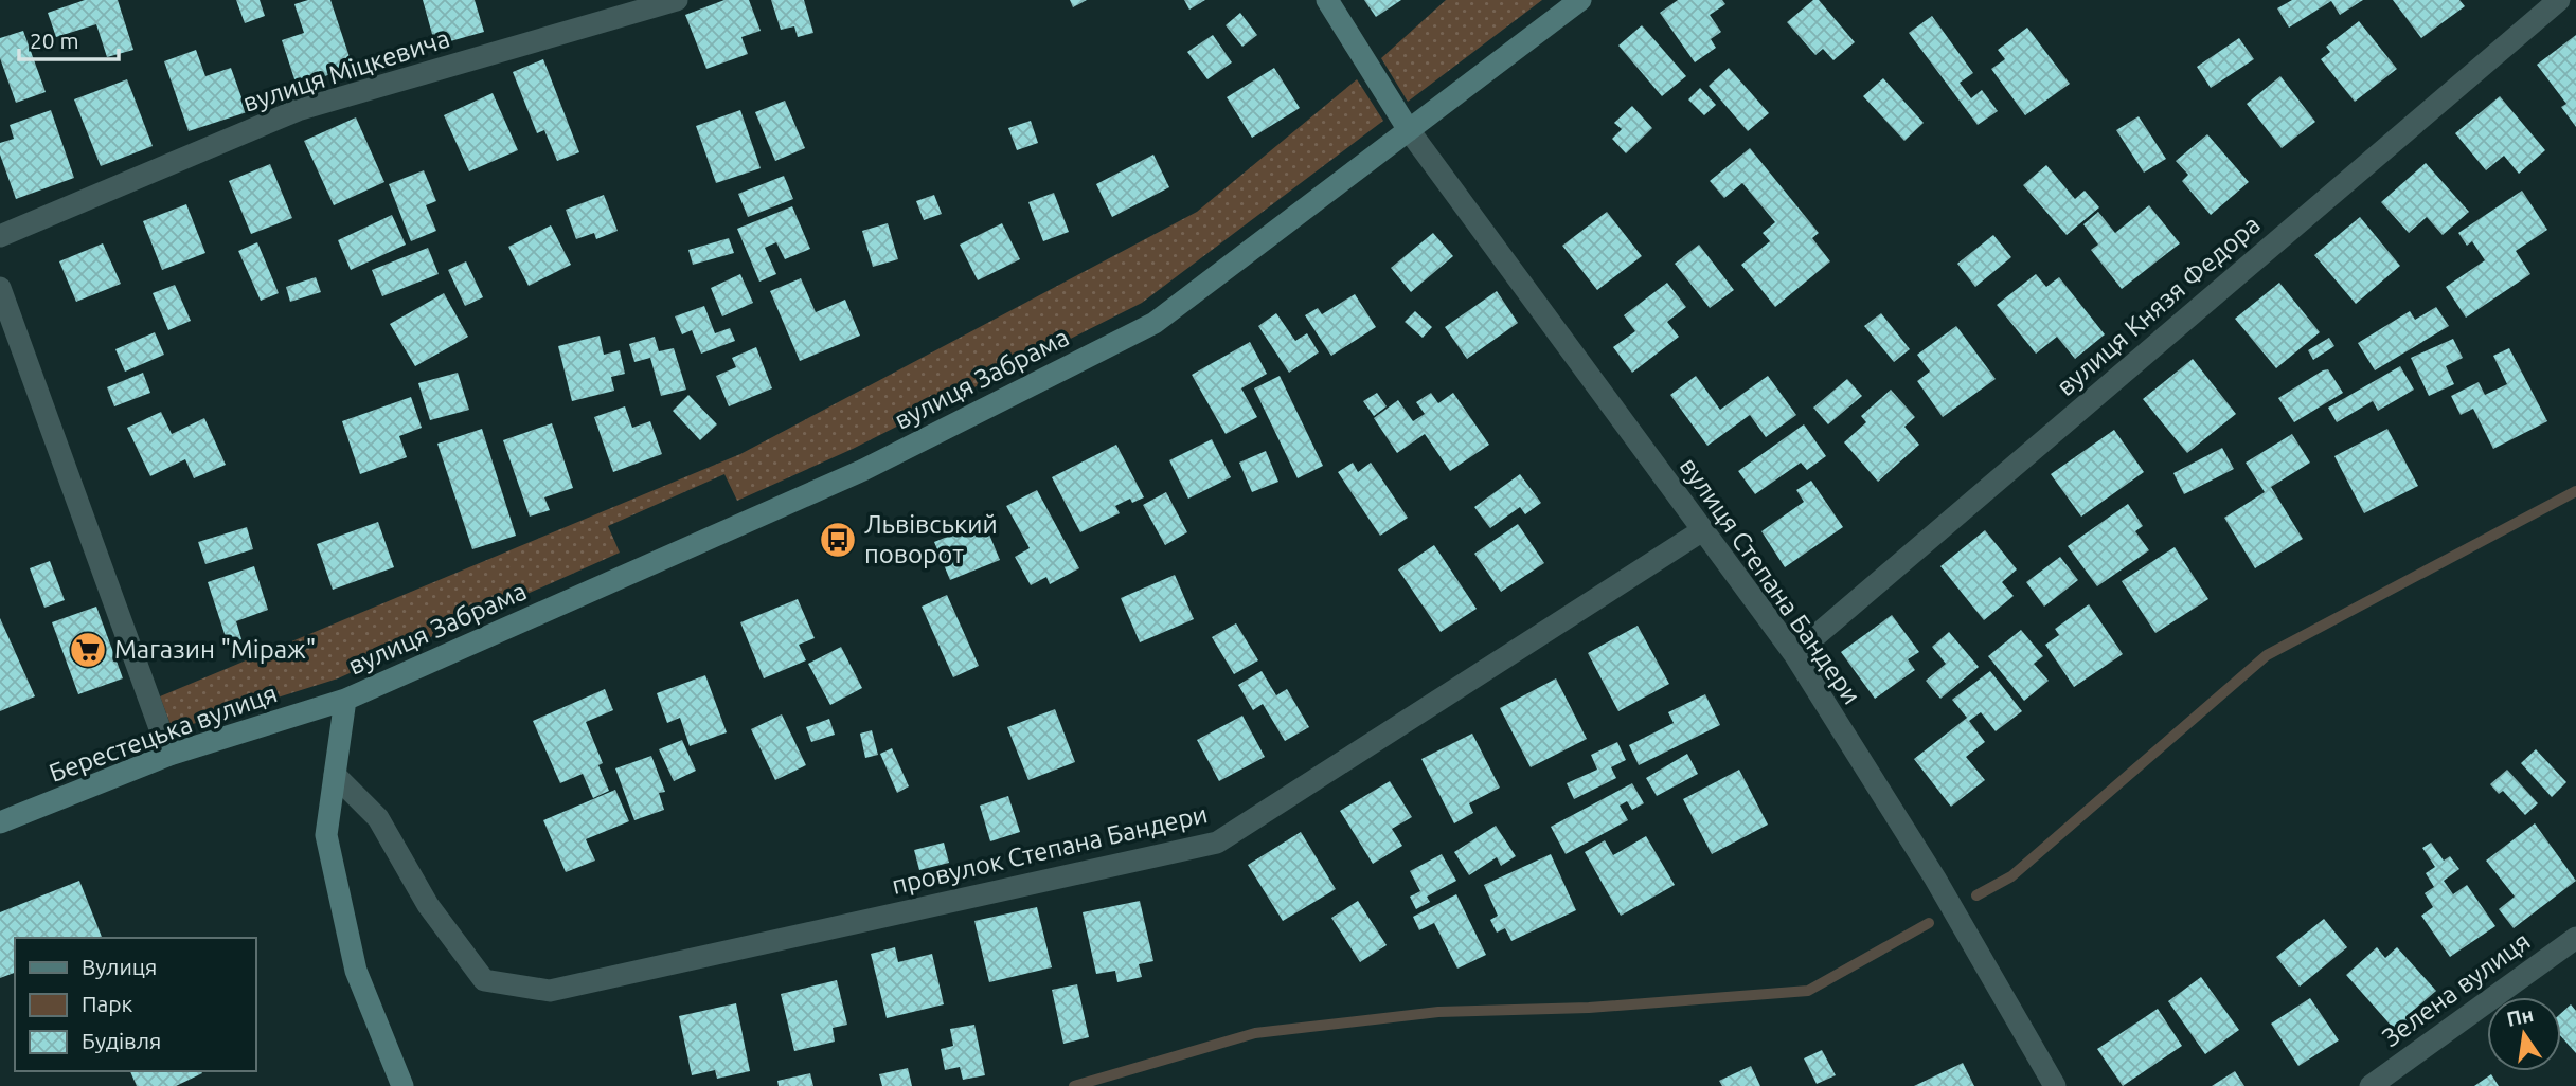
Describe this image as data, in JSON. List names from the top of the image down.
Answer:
{
  "streets": {
    "main road": ["вулиця Забрама", "Берестецька вулиця"],
    "street": [
      "вулиця Міцкевича",
      "вулиця Князя Федора",
      "вулиця Степана Бандери",
      "провулок Степана Бандери",
      "Зелена вулиця"
    ]
  },
  "crossings": [
    ["вулиця Князя Федора", "вулиця Степана Бандери"],
    ["вулиця Забрама", "вулиця Степана Бандери"],
    ["вулиця Забрама", "Берестецька вулиця"],
    ["вулиця Степана Бандери", "провулок Степана Бандери"]
  ],
  "places": {
    "bus stop": ["Львівський поворот"],
    "supermarket": ["Магазин \"Міраж\""]
  },
  "legend": ["Вулиця", "Парк", "Будівля"],
  "scale_bar": "20 m",
  "north": "top"
}
